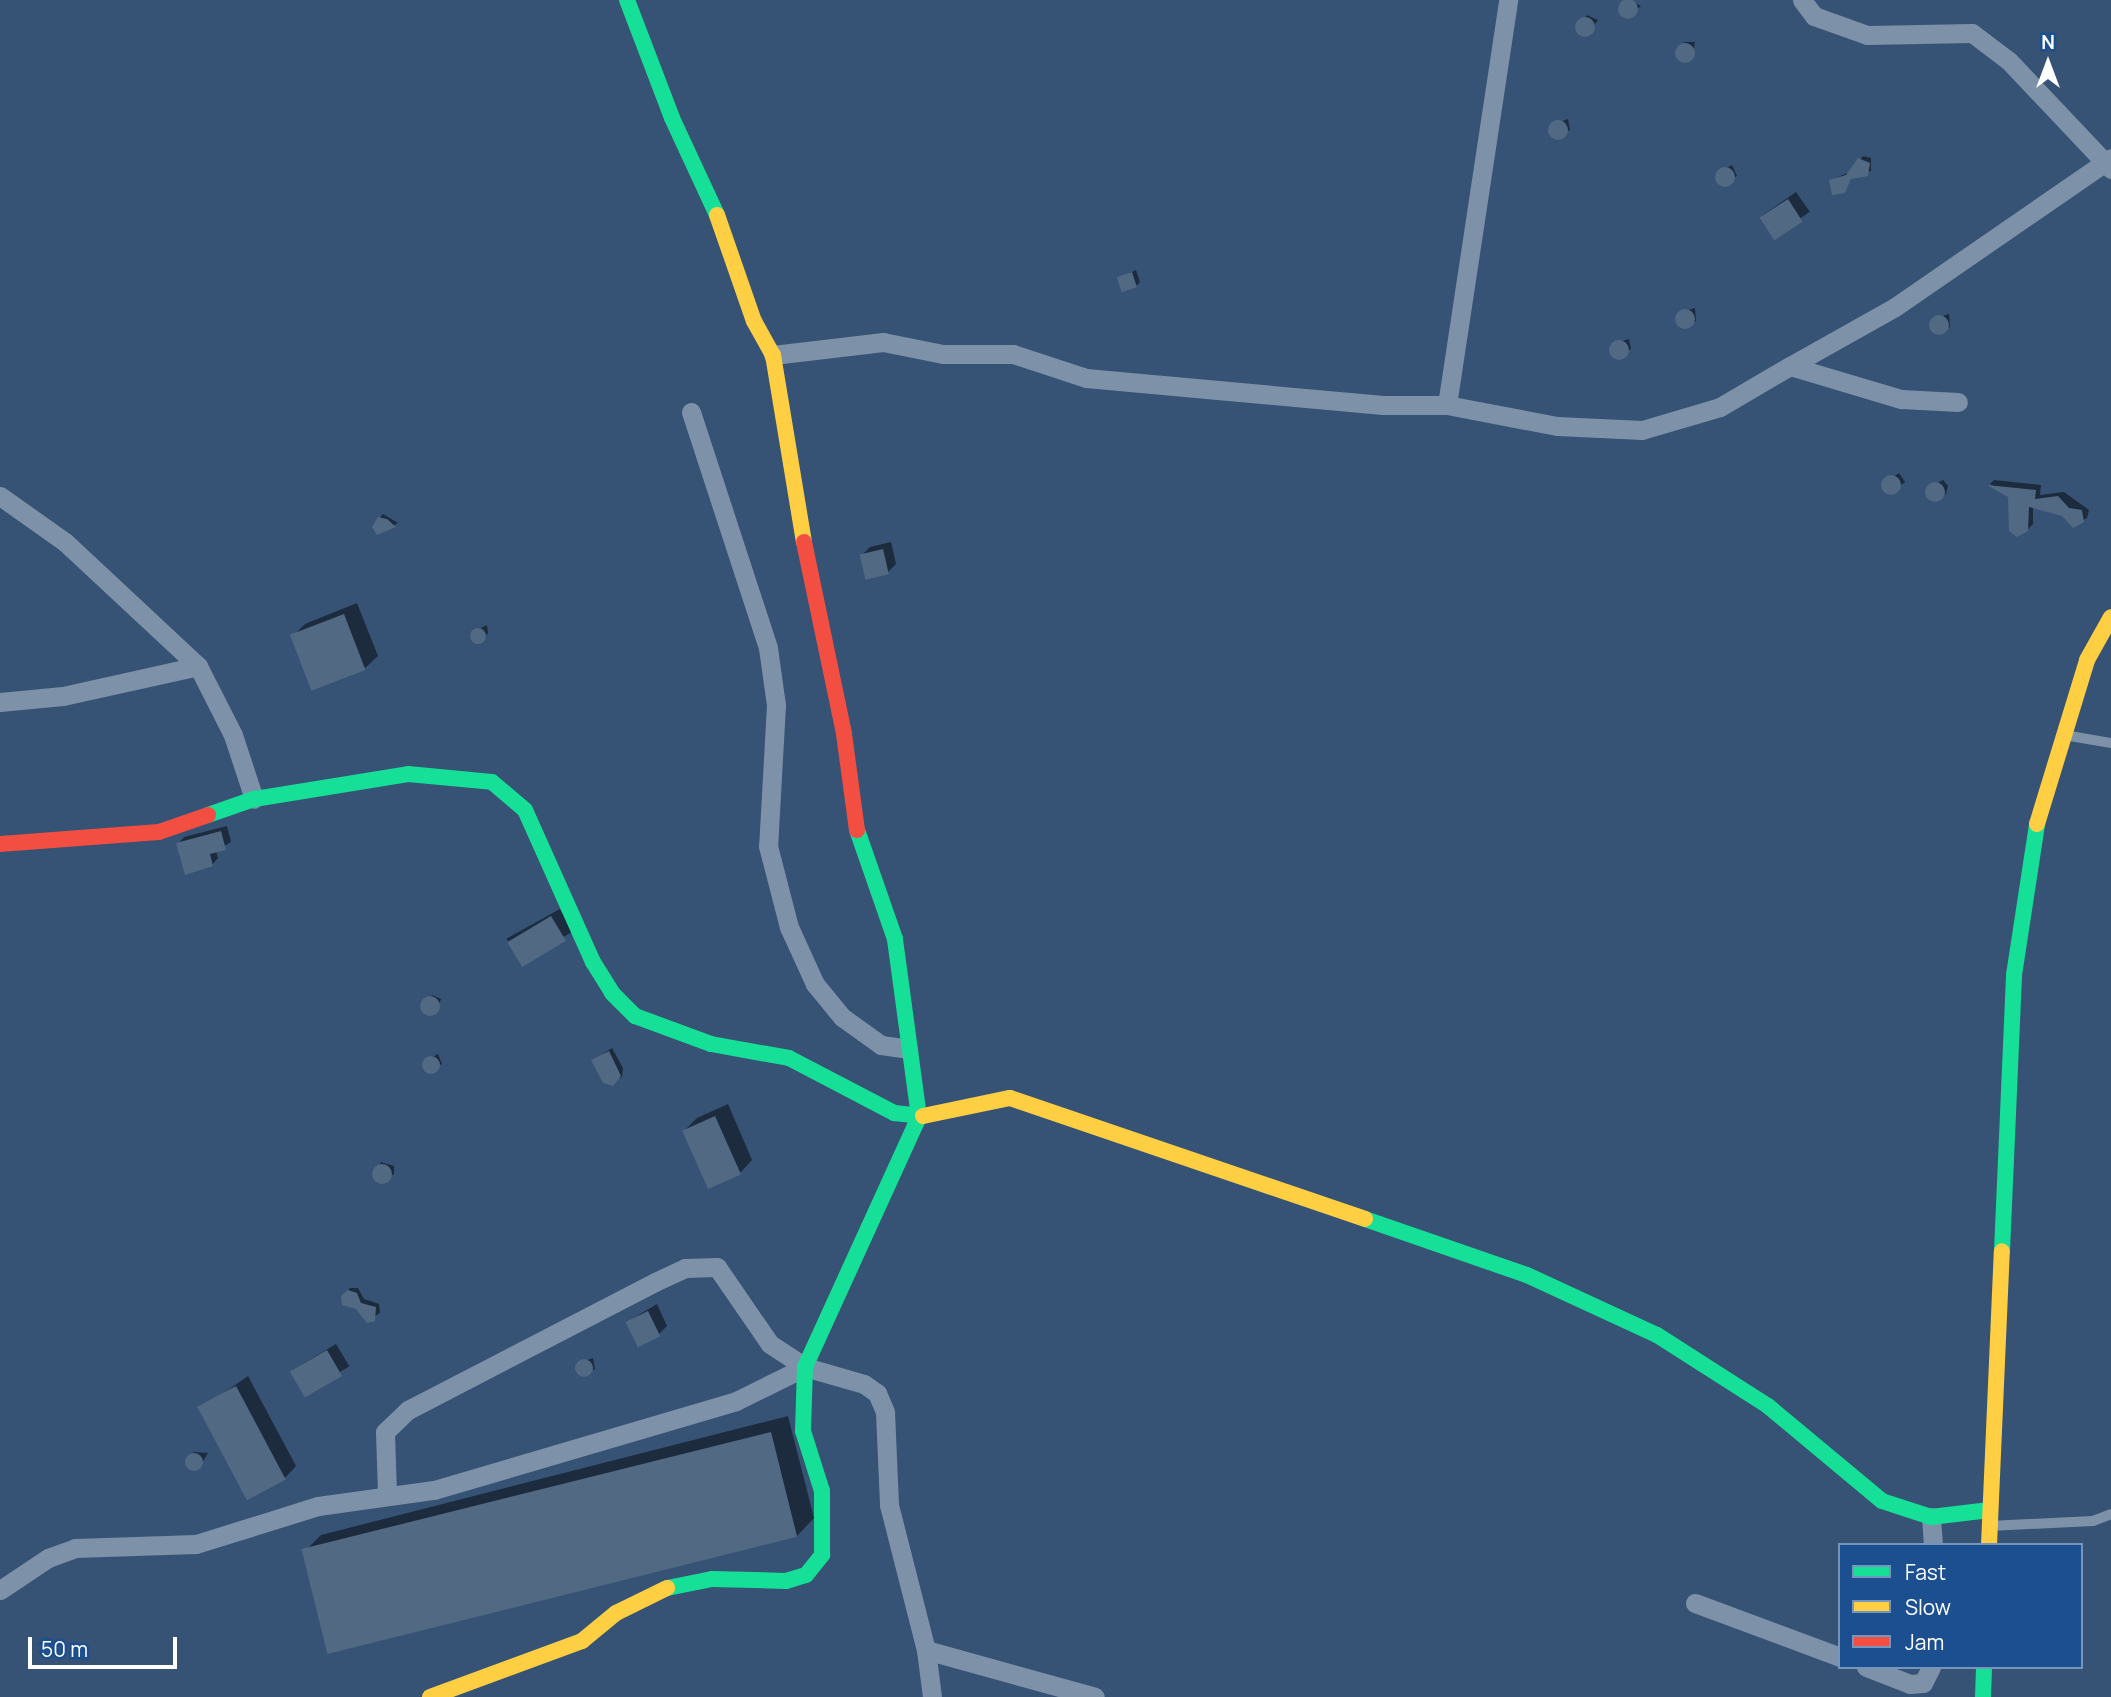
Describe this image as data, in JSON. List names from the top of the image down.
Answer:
{
  "legend": ["Fast", "Slow", "Jam"],
  "scale_bar": "50 m",
  "north": "top"
}
